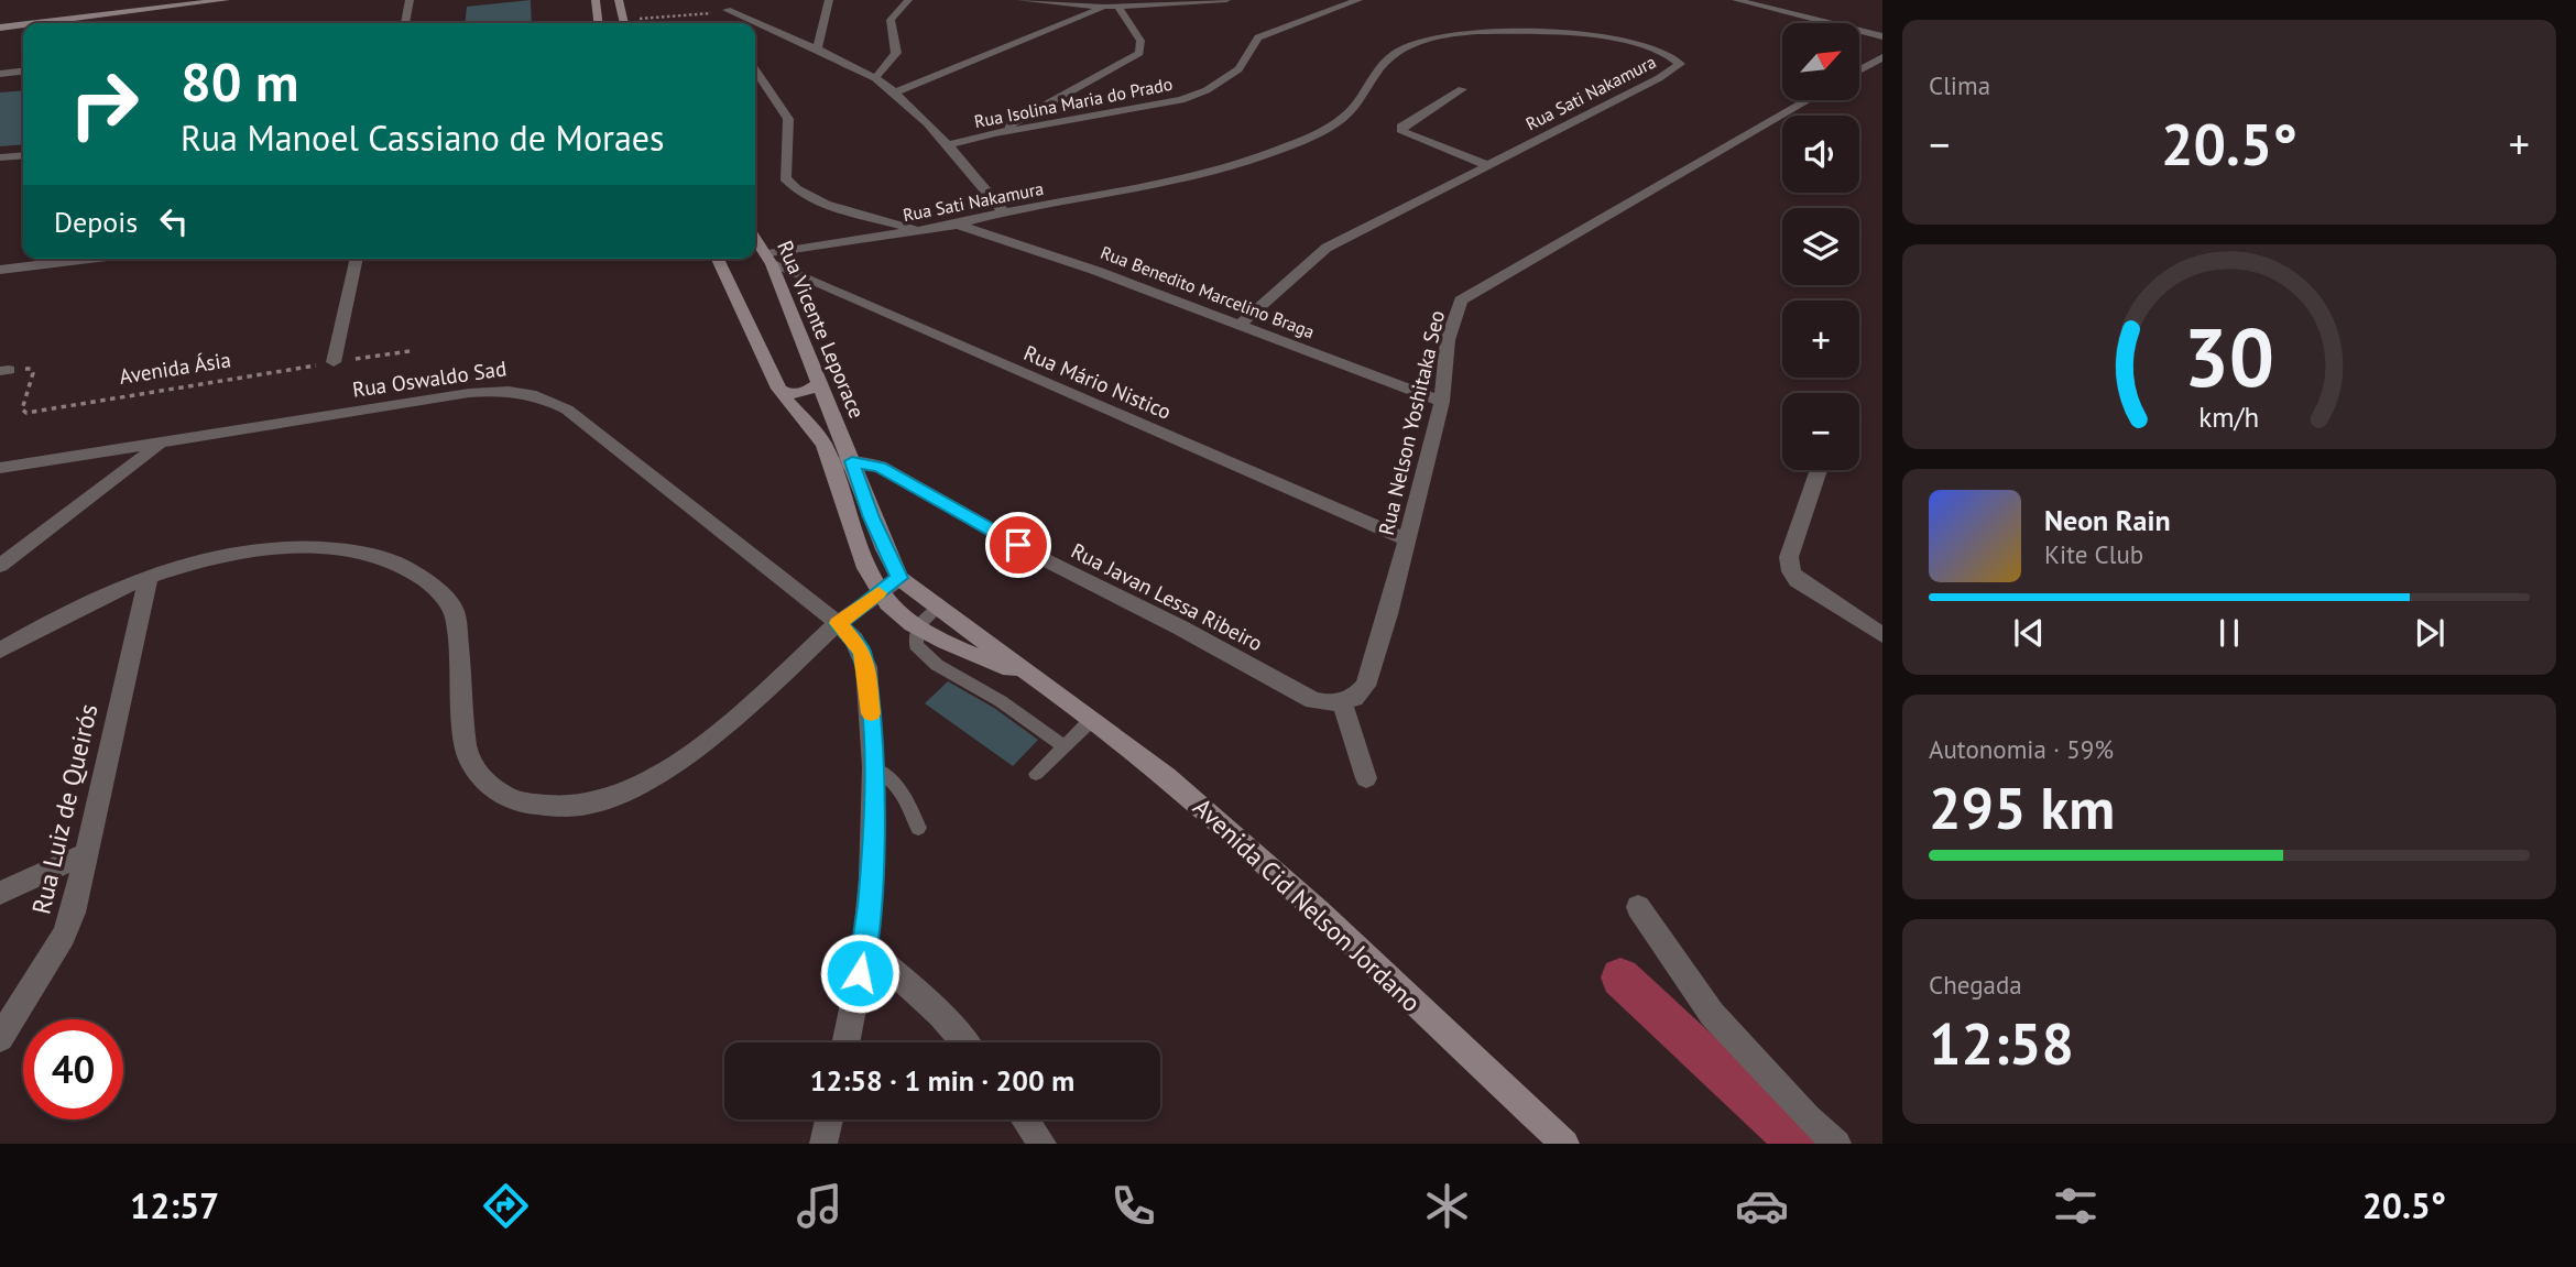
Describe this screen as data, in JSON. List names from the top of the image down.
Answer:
{
  "streets": {
    "main road": ["Rua Vicente Leporace", "Avenida Cid Nelson Jordano"],
    "street": [
      "Rua Sati Nakamura",
      "Rua Isolina Maria do Prado",
      "Rua Benedito Marcelino Braga",
      "Rua Oswaldo Sad",
      "Rua Mário Nistico",
      "Rua Nelson Yoshitaka Seo",
      "Rua Javan Lessa Ribeiro",
      "Rua Luiz de Queirós"
    ],
    "path": ["Avenida Ásia"]
  },
  "crossings": [
    ["Rua Sati Nakamura", "Rua Benedito Marcelino Braga"],
    ["Rua Sati Nakamura", "Rua Vicente Leporace"],
    ["Rua Sati Nakamura", "Rua Mário Nistico"],
    ["Rua Benedito Marcelino Braga", "Rua Nelson Yoshitaka Seo"],
    ["Rua Vicente Leporace", "Rua Mário Nistico"],
    ["Rua Vicente Leporace", "Rua Javan Lessa Ribeiro"],
    ["Rua Vicente Leporace", "Avenida Cid Nelson Jordano"],
    ["Rua Mário Nistico", "Rua Nelson Yoshitaka Seo"],
    ["Rua Nelson Yoshitaka Seo", "Rua Javan Lessa Ribeiro"]
  ],
  "north": "top right",
  "page": {
    "tile": [
      "Clima",
      ["Autonomia · 59%", "295 km"],
      ["Chegada", "12:58"]
    ],
    "map_buttons": ["+", "−"],
    "turn": ["80 m", "Rua Manoel Cassiano de Moraes"],
    "heat": ["−", "20.5°", "+"],
    "then": "Depois",
    "song": ["Neon Rain", "Kite Club"],
    "limit": "40",
    "trip": "12:58 · 1 min · 200 m",
    "tabs": ["12:57", "20.5°"],
    "gauge": ["30", "km/h"]
  }
}
